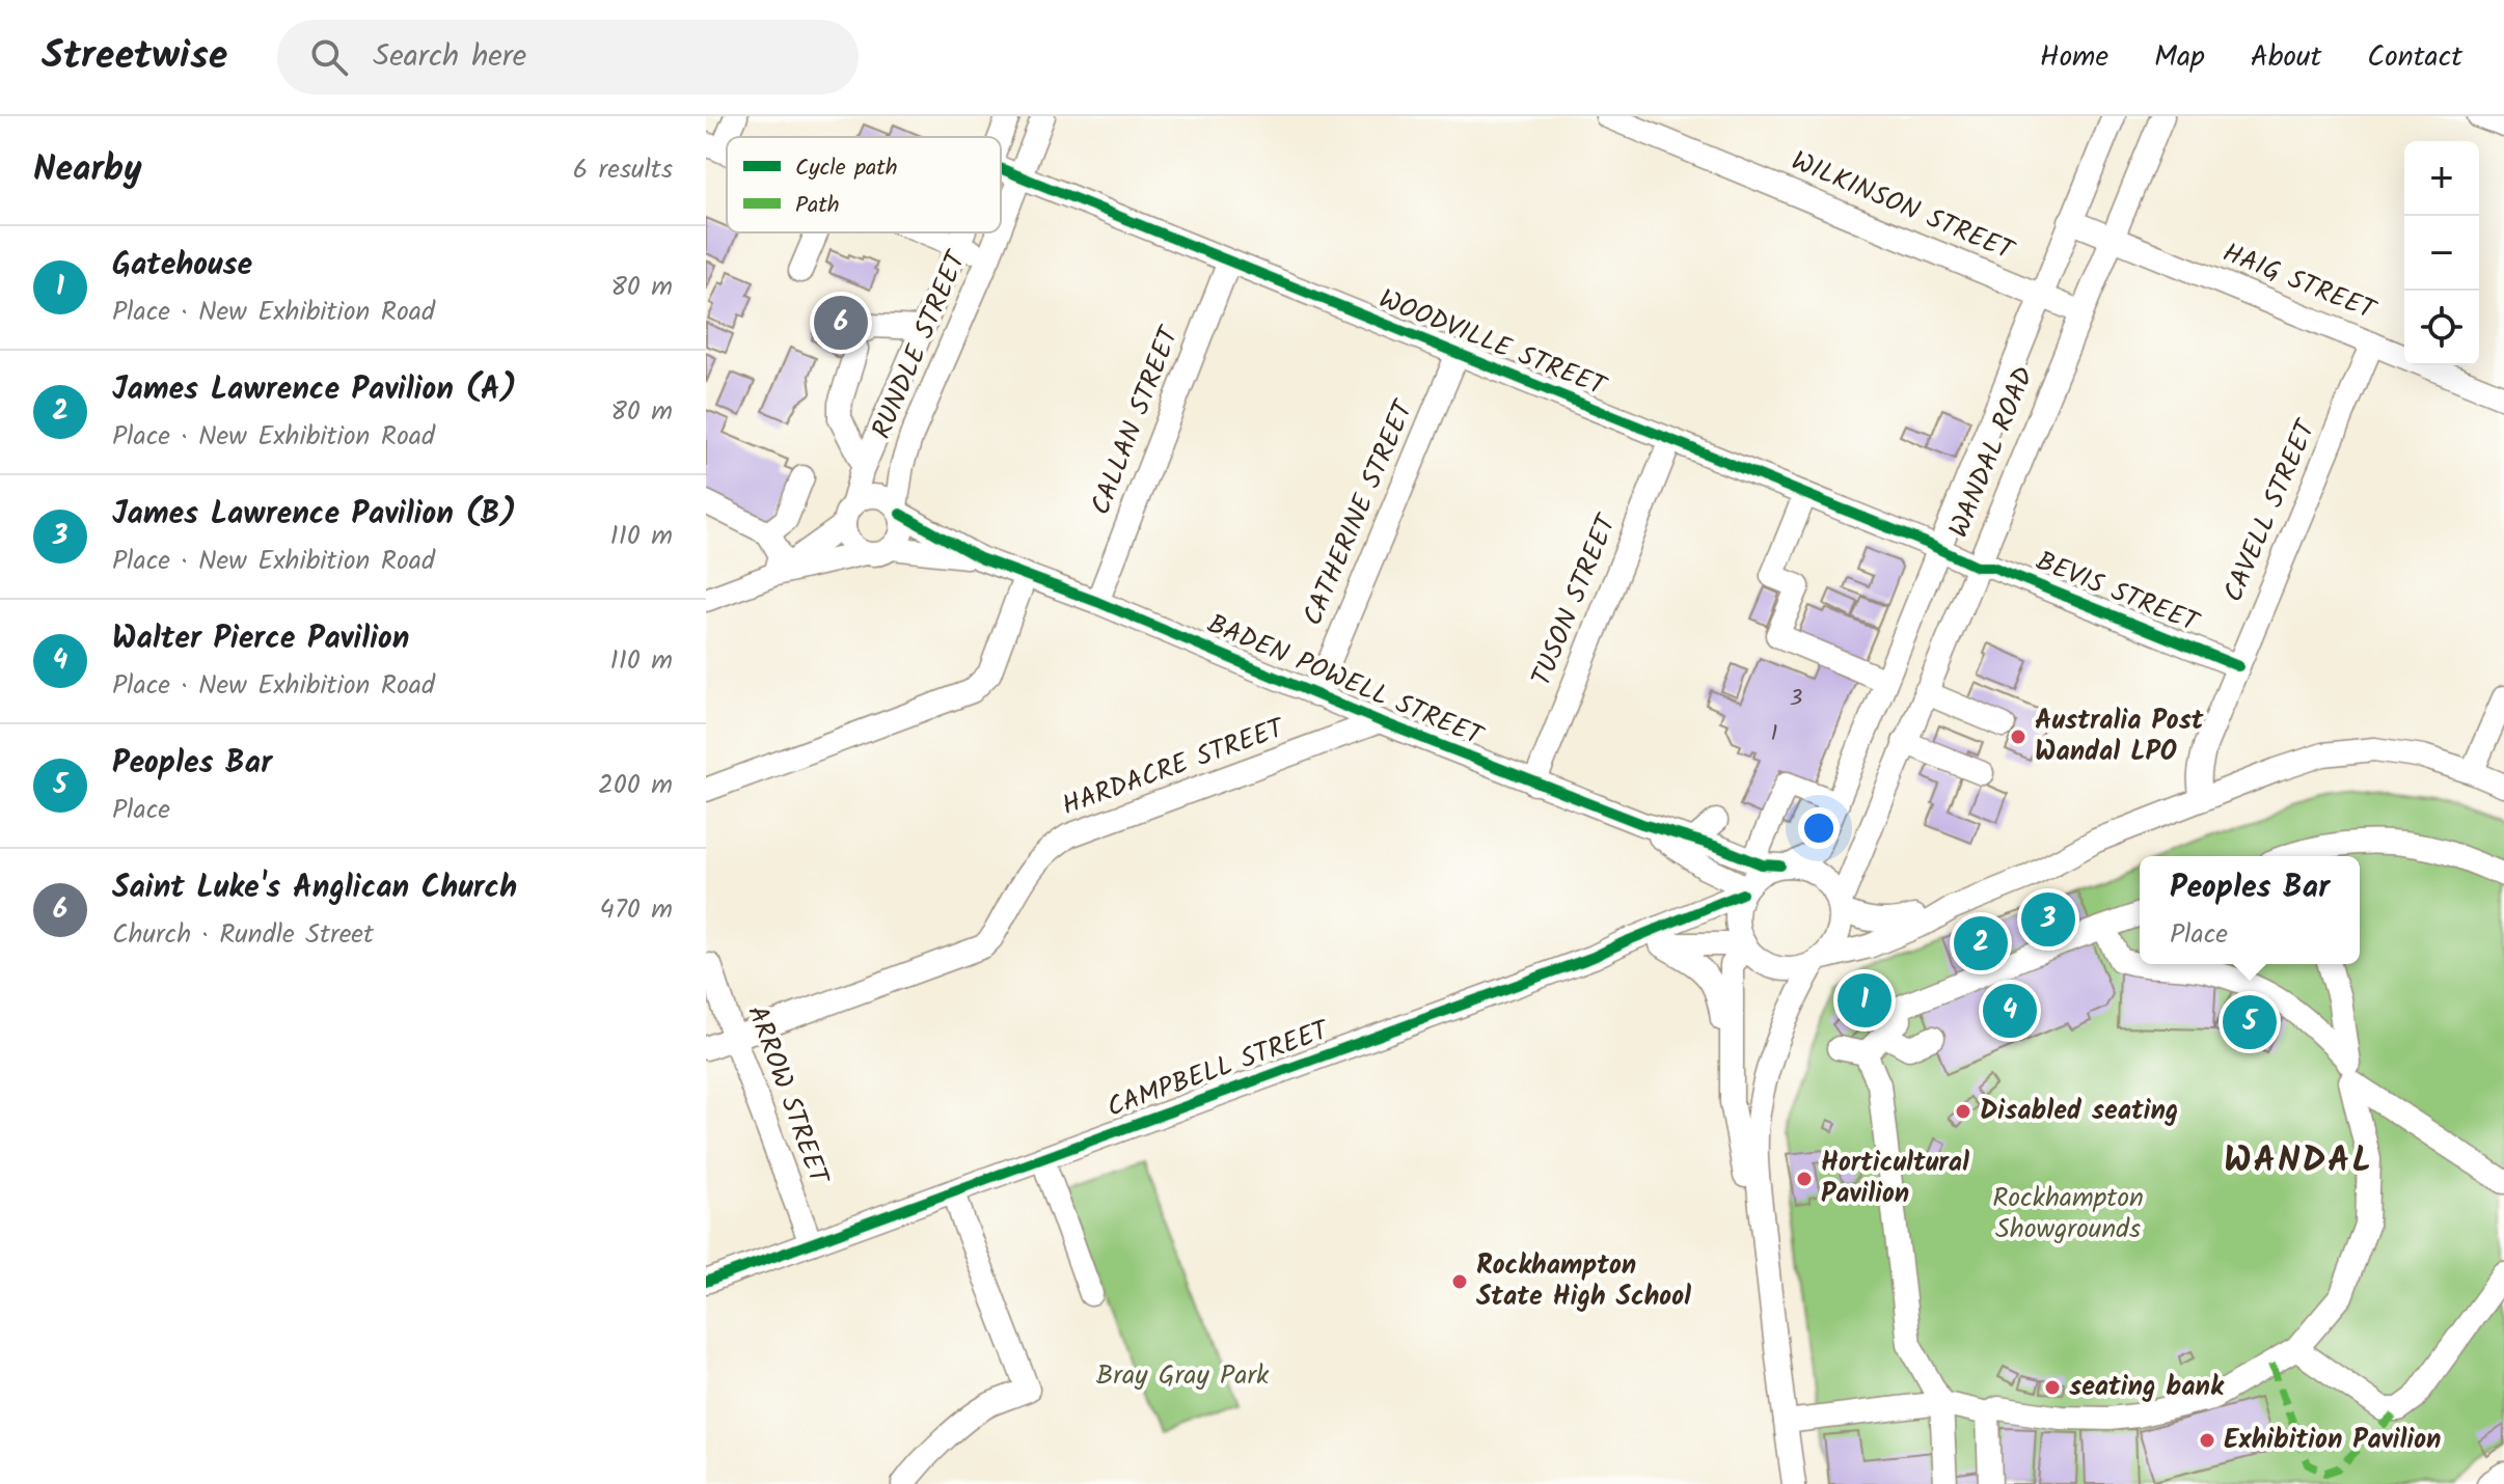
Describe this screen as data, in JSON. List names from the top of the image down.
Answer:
{
  "streets": {
    "street": [
      "WILKINSON STREET",
      "HAIG STREET",
      "WOODVILLE STREET",
      "RUNDLE STREET",
      "CALLAN STREET",
      "WANDAL ROAD",
      "CAVELL STREET",
      "CATHERINE STREET",
      "BEVIS STREET",
      "TUSON STREET",
      "BADEN POWELL STREET",
      "HARDACRE STREET",
      "CAMPBELL STREET",
      "ARROW STREET"
    ]
  },
  "crossings": [
    ["WILKINSON STREET", "WANDAL ROAD"],
    ["HAIG STREET", "WANDAL ROAD"],
    ["HAIG STREET", "CAVELL STREET"],
    ["WOODVILLE STREET", "RUNDLE STREET"],
    ["WOODVILLE STREET", "CALLAN STREET"],
    ["WOODVILLE STREET", "WANDAL ROAD"],
    ["WOODVILLE STREET", "CATHERINE STREET"],
    ["WOODVILLE STREET", "BEVIS STREET"],
    ["WOODVILLE STREET", "TUSON STREET"],
    ["RUNDLE STREET", "BADEN POWELL STREET"],
    ["CALLAN STREET", "BADEN POWELL STREET"],
    ["WANDAL ROAD", "BEVIS STREET"],
    ["WANDAL ROAD", "BADEN POWELL STREET"],
    ["WANDAL ROAD", "CAMPBELL STREET"],
    ["CAVELL STREET", "BEVIS STREET"],
    ["CATHERINE STREET", "BADEN POWELL STREET"],
    ["TUSON STREET", "BADEN POWELL STREET"],
    ["BADEN POWELL STREET", "HARDACRE STREET"],
    ["BADEN POWELL STREET", "CAMPBELL STREET"],
    ["HARDACRE STREET", "ARROW STREET"],
    ["CAMPBELL STREET", "ARROW STREET"]
  ],
  "districts": ["WANDAL"],
  "parks": ["Rockhampton Showgrounds", "Bray Gray Park"],
  "places": [
    "Australia Post Wandal LPO",
    "Disabled seating",
    "Horticultural Pavilion",
    "Rockhampton State High School",
    "seating bank",
    "Exhibition Pavilion"
  ],
  "house_numbers": ["3", "1"],
  "legend": ["Cycle path", "Path"],
  "page": {
    "header": "Streetwise",
    "search": "Search here",
    "nav": [
      "Home",
      "Map",
      "About",
      "Contact"
    ],
    "heading": ["Nearby", "6 results"],
    "map_buttons": ["+", "−"],
    "list": [
      {
        "mark": "1",
        "name": "Gatehouse",
        "note": "Place · New Exhibition Road",
        "value": "80 m"
      },
      {
        "mark": "2",
        "name": "James Lawrence Pavilion (A)",
        "note": "Place · New Exhibition Road",
        "value": "80 m"
      },
      {
        "mark": "3",
        "name": "James Lawrence Pavilion (B)",
        "note": "Place · New Exhibition Road",
        "value": "110 m"
      },
      {
        "mark": "4",
        "name": "Walter Pierce Pavilion",
        "note": "Place · New Exhibition Road",
        "value": "110 m"
      },
      {
        "mark": "5",
        "name": "Peoples Bar",
        "note": "Place",
        "value": "200 m"
      },
      {
        "mark": "6",
        "name": "Saint Luke's Anglican Church",
        "note": "Church · Rundle Street",
        "value": "470 m"
      }
    ],
    "pins": [
      "6",
      "3",
      "2",
      "1",
      "4",
      "5"
    ],
    "popup": ["Peoples Bar", "Place"]
  }
}
